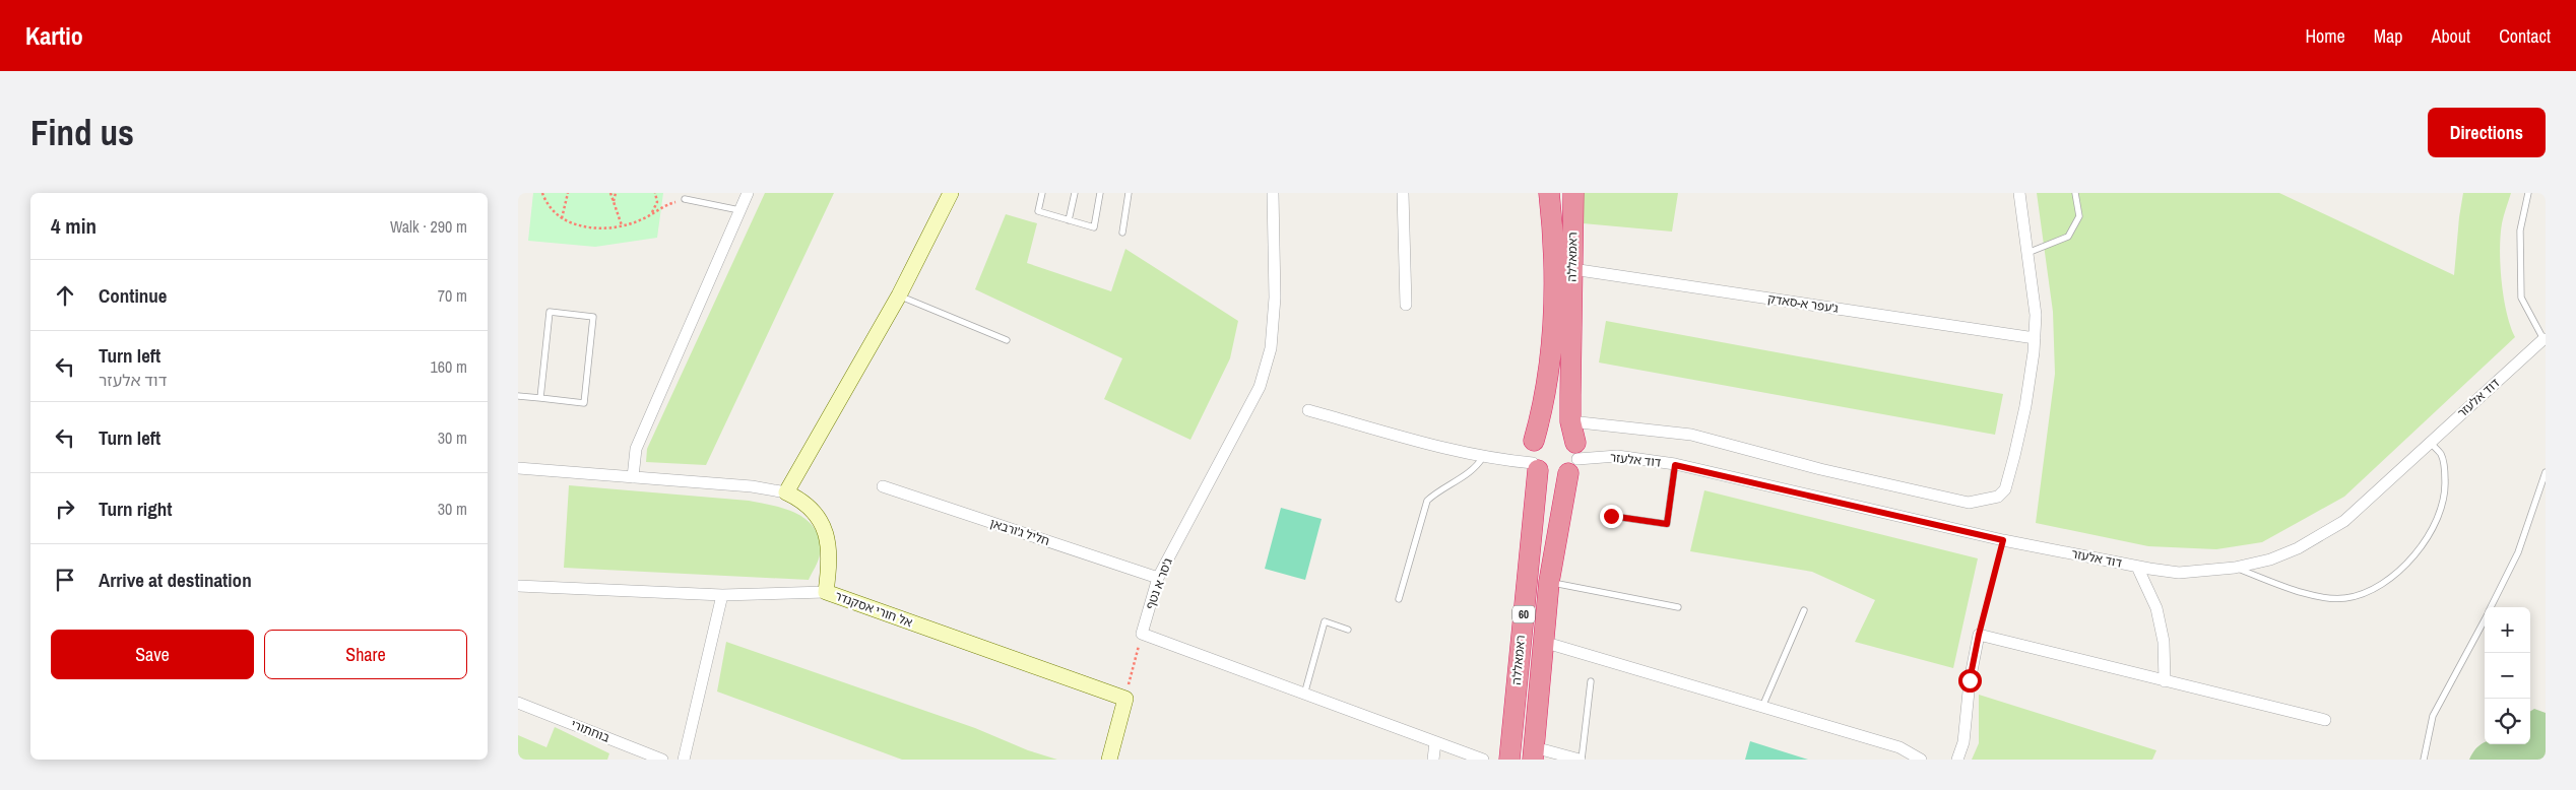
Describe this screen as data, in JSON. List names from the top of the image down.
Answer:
{
  "streets": {
    "highway": ["ראמאללה", "60"],
    "street": [
      "ג'עפר א-סאדק",
      "דוד אלעזר",
      "חליל ג'ורבאן",
      "ג'סר א נטף",
      "אל חורי אסקנדר",
      "בוחתורי"
    ]
  },
  "crossings": [
    ["ראמאללה", "ג'עפר א-סאדק"],
    ["ראמאללה", "דוד אלעזר"],
    ["ראמאללה", "60"],
    ["דוד אלעזר", "60"],
    ["חליל ג'ורבאן", "ג'סר א נטף"]
  ],
  "page": {
    "header": "Kartio",
    "nav": [
      "Home",
      "Map",
      "About",
      "Contact"
    ],
    "buttons": [
      "Directions",
      ["Save", "Share"]
    ],
    "title": "Find us",
    "heading": ["4 min", "Walk · 290 m"],
    "list": [
      ["Continue", "70 m"],
      ["Turn left", "דוד אלעזר", "160 m"],
      ["Turn left", "30 m"],
      ["Turn right", "30 m"],
      "Arrive at destination"
    ],
    "map_buttons": ["+", "−"]
  }
}
